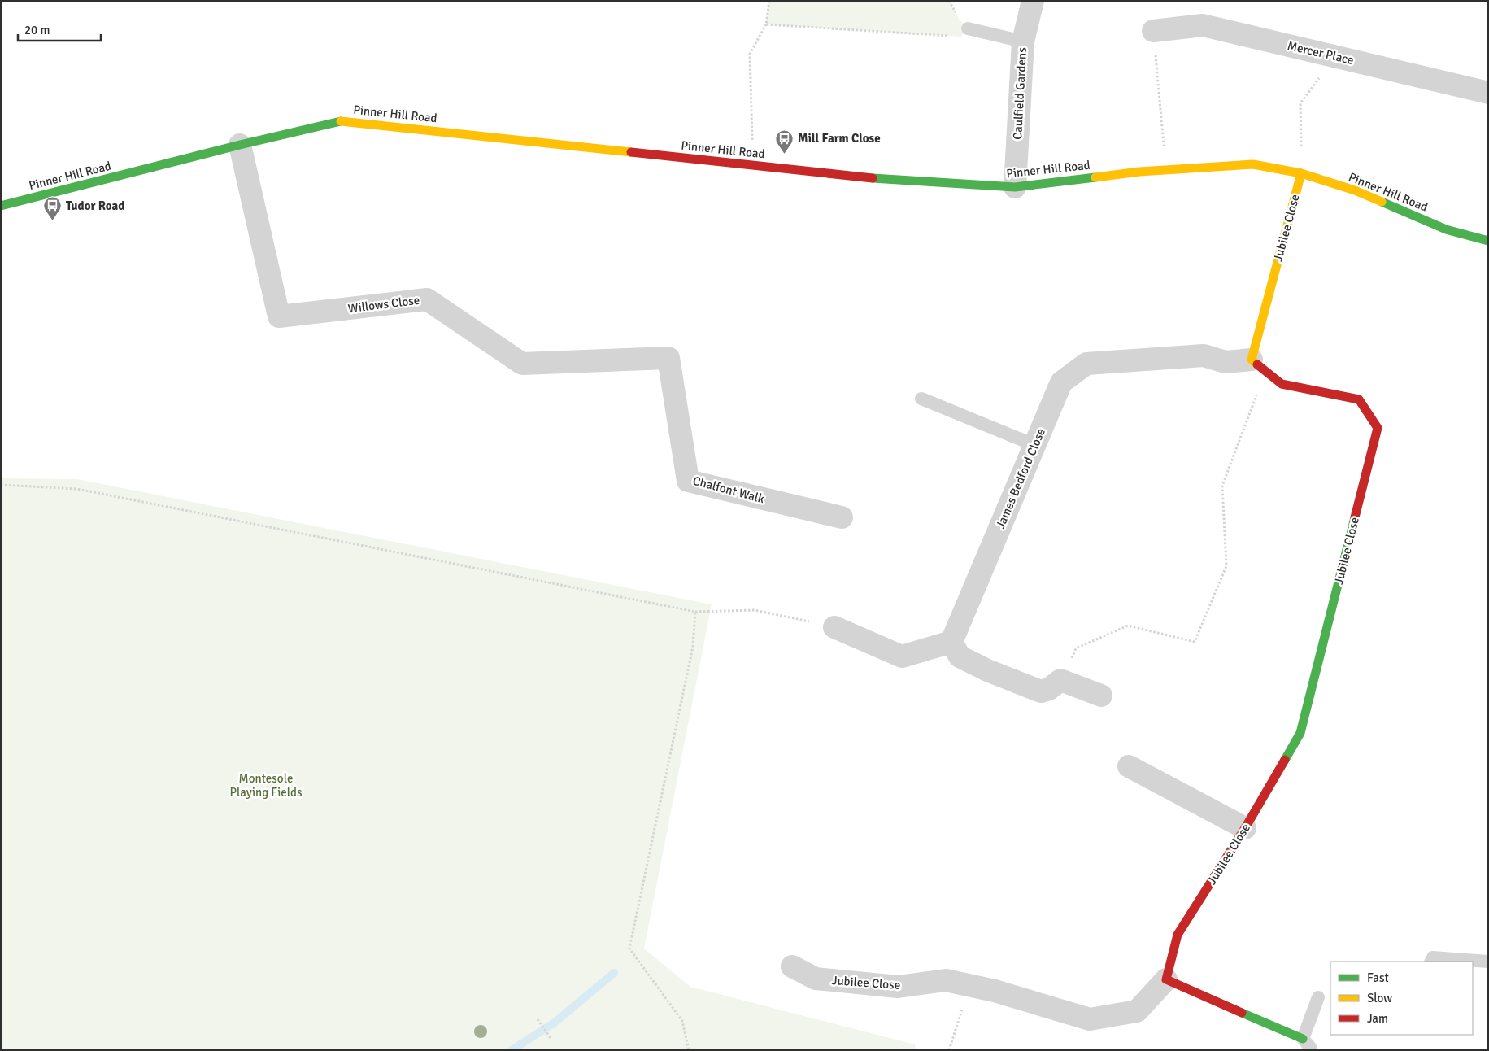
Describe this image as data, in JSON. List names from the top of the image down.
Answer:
{
  "streets": {
    "street": [
      "Mercer Place",
      "Caulfield Gardens",
      "Pinner Hill Road",
      "Jubilee Close",
      "Willows Close",
      "James Bedford Close",
      "Chalfont Walk"
    ]
  },
  "crossings": [
    ["Caulfield Gardens", "Pinner Hill Road"],
    ["Pinner Hill Road", "Jubilee Close"],
    ["Pinner Hill Road", "Willows Close"],
    ["Jubilee Close", "James Bedford Close"],
    ["Willows Close", "Chalfont Walk"]
  ],
  "parks": ["Montesole Playing Fields"],
  "places": {
    "bus stop": ["Mill Farm Close", "Tudor Road"]
  },
  "legend": ["Fast", "Slow", "Jam"],
  "scale_bar": "20 m"
}
